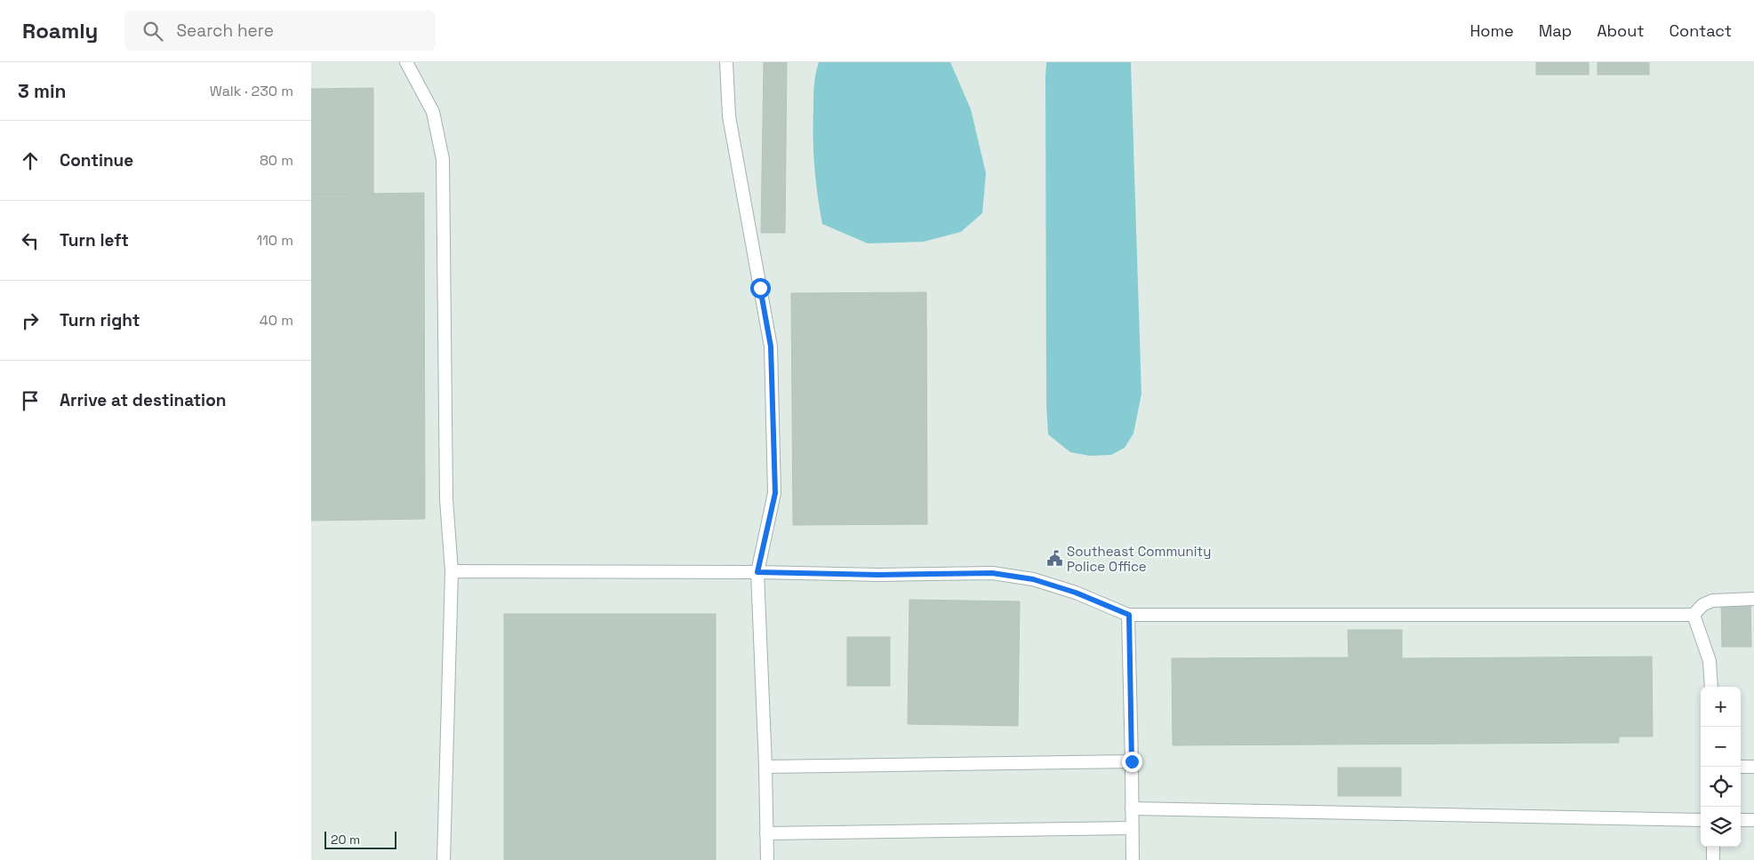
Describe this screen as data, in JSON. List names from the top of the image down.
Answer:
{
  "places": {
    "public building": ["Southeast Community Police Office"]
  },
  "scale_bar": "20 m",
  "page": {
    "header": "Roamly",
    "search": "Search here",
    "nav": [
      "Home",
      "Map",
      "About",
      "Contact"
    ],
    "heading": ["3 min", "Walk · 230 m"],
    "list": [
      ["Continue", "80 m"],
      ["Turn left", "110 m"],
      ["Turn right", "40 m"],
      "Arrive at destination"
    ],
    "map_buttons": ["+", "−"],
    "scale": "20 m"
  }
}
